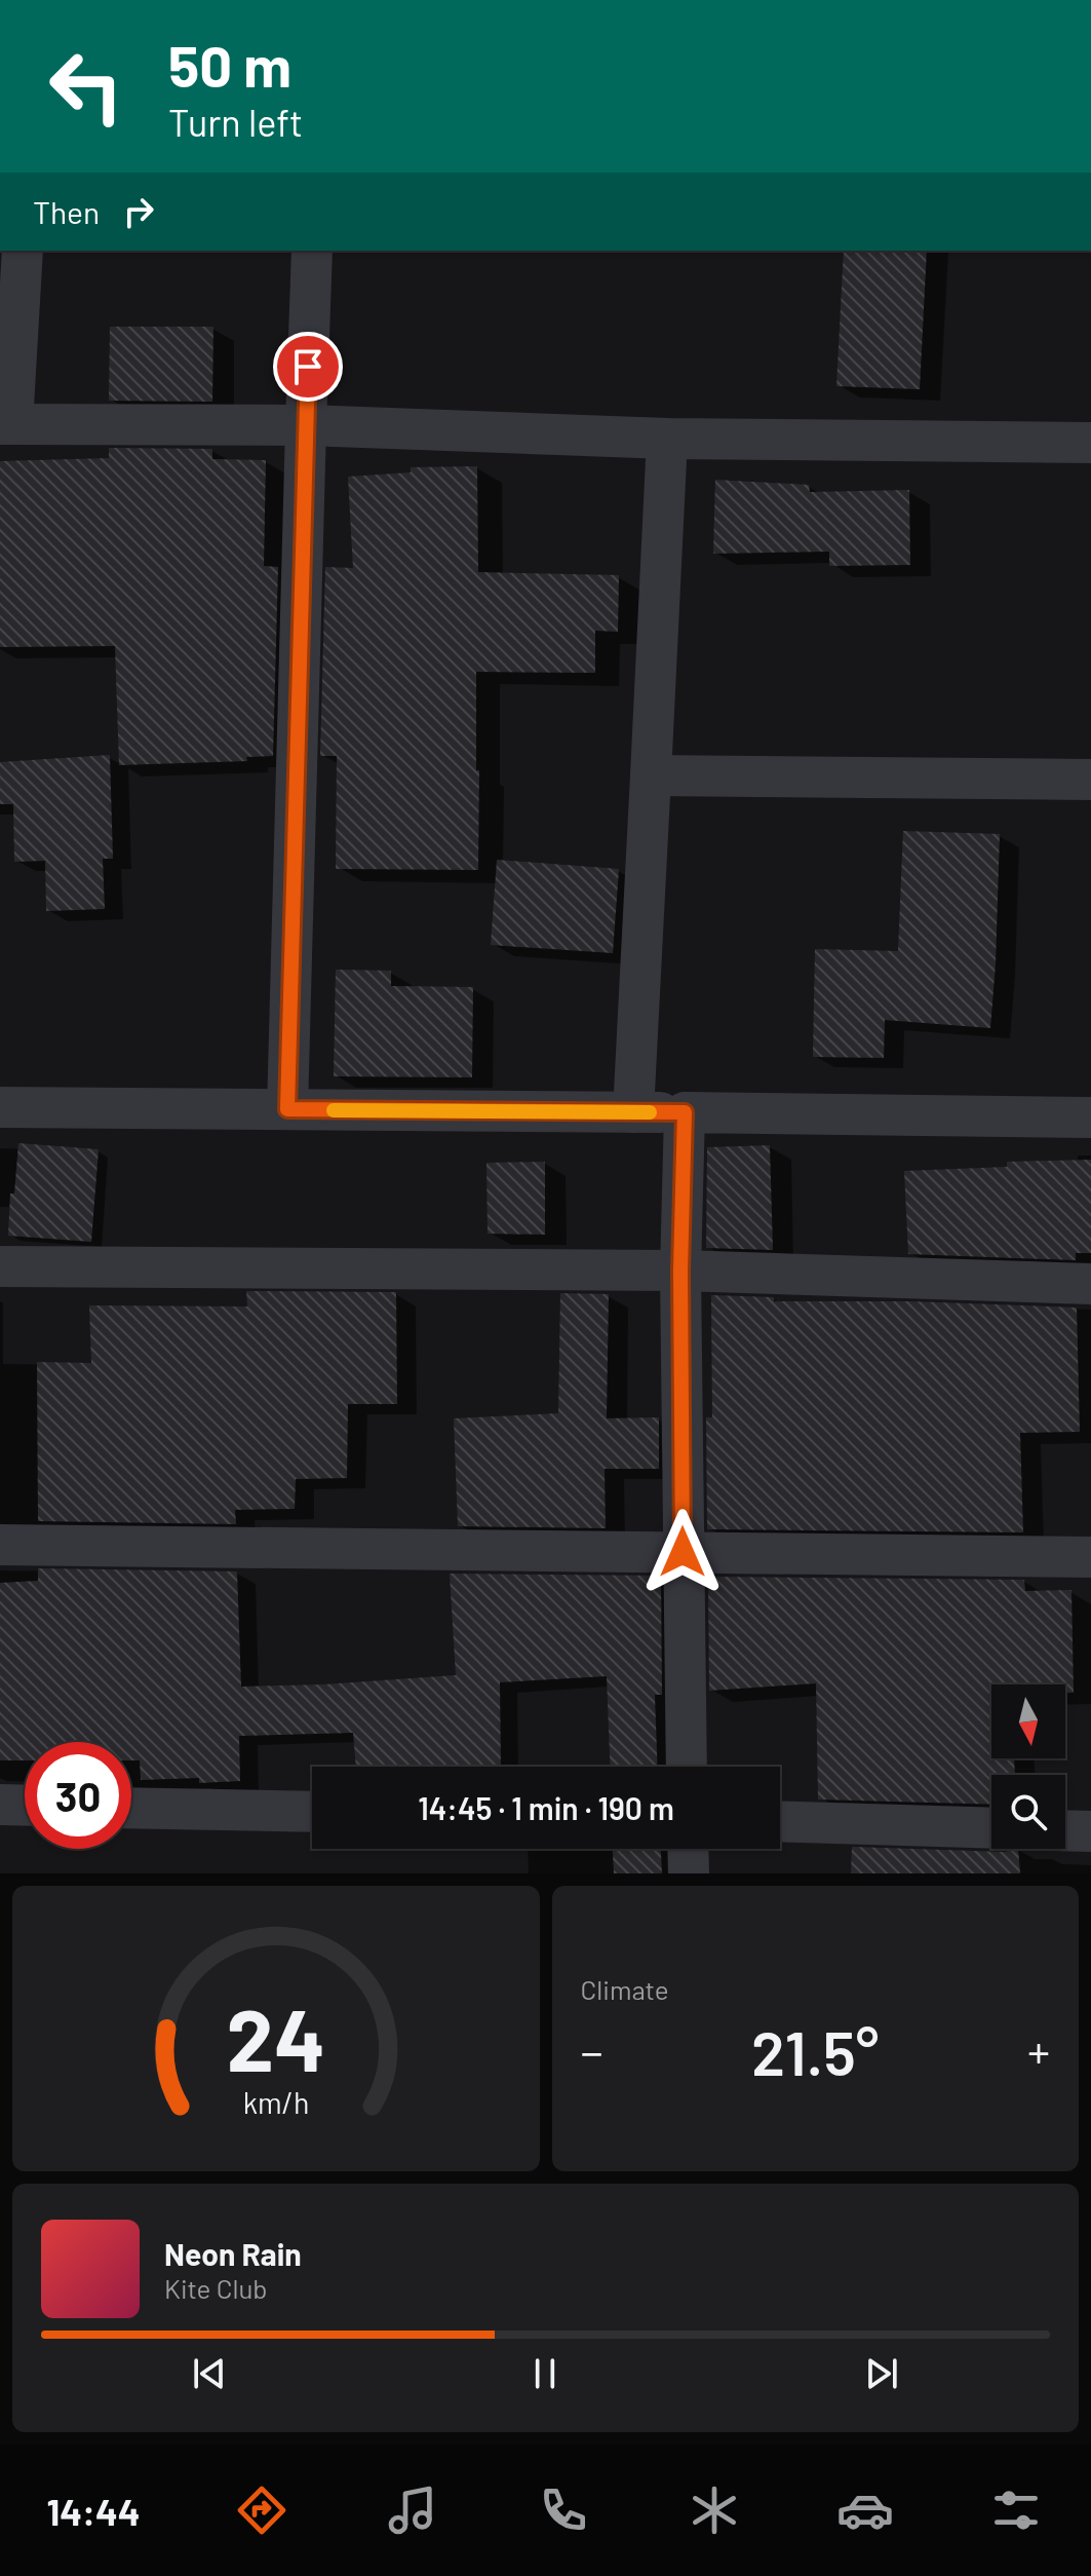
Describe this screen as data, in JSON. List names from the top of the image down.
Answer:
{
  "north": "bottom",
  "page": {
    "turn": ["50 m", "Turn left"],
    "then": "Then",
    "limit": "30",
    "trip": "14:45 · 1 min · 190 m",
    "tile": "Climate",
    "heat": ["−", "21.5°", "+"],
    "song": ["Neon Rain", "Kite Club"],
    "tabs": "14:44",
    "gauge": ["24", "km/h"]
  }
}
